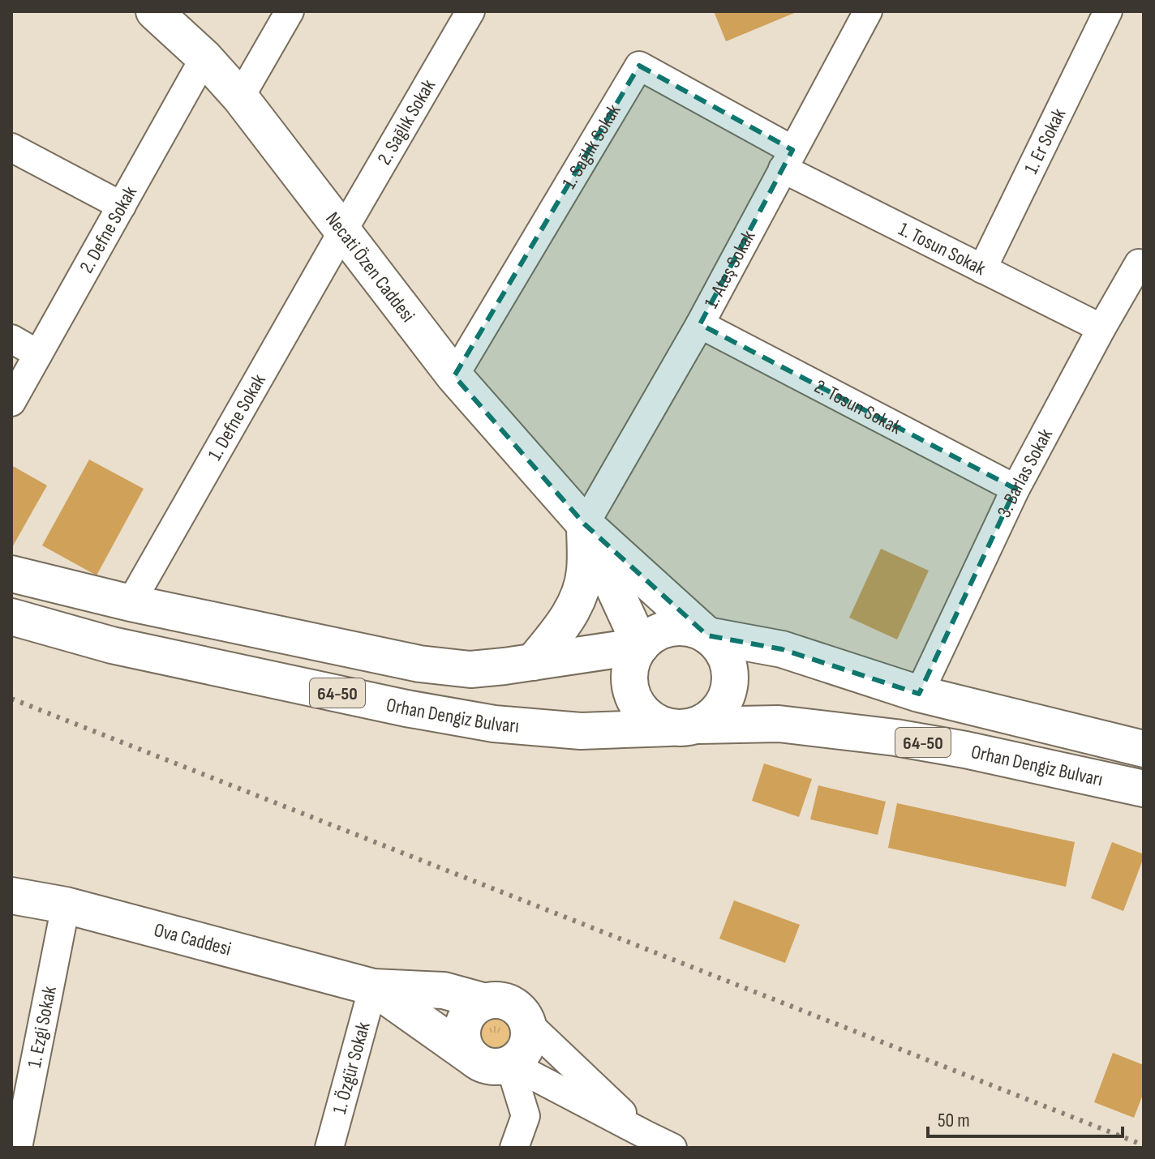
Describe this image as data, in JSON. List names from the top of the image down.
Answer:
{
  "streets": {
    "main road": [
      "Necati Özen Caddesi",
      "64-50",
      "Orhan Dengiz Bulvarı",
      "Ova Caddesi"
    ],
    "street": [
      "2. Sağlık Sokak",
      "1. Er Sokak",
      "1. Sağlık Sokak",
      "2. Defne Sokak",
      "1. Tosun Sokak",
      "1. Ateş Sokak",
      "2. Tosun Sokak",
      "1. Defne Sokak",
      "3. Barlas Sokak",
      "1. Ezgi Sokak",
      "1. Özgür Sokak"
    ]
  },
  "crossings": [
    ["2. Sağlık Sokak", "Necati Özen Caddesi"],
    ["2. Sağlık Sokak", "1. Defne Sokak"],
    ["1. Er Sokak", "1. Tosun Sokak"],
    ["1. Sağlık Sokak", "1. Tosun Sokak"],
    ["1. Sağlık Sokak", "Necati Özen Caddesi"],
    ["1. Sağlık Sokak", "1. Ateş Sokak"],
    ["2. Defne Sokak", "Necati Özen Caddesi"],
    ["1. Tosun Sokak", "1. Ateş Sokak"],
    ["1. Tosun Sokak", "3. Barlas Sokak"],
    ["Necati Özen Caddesi", "1. Ateş Sokak"],
    ["Necati Özen Caddesi", "1. Defne Sokak"],
    ["1. Ateş Sokak", "2. Tosun Sokak"],
    ["2. Tosun Sokak", "3. Barlas Sokak"],
    ["1. Defne Sokak", "Orhan Dengiz Bulvarı"],
    ["3. Barlas Sokak", "Orhan Dengiz Bulvarı"],
    ["Ova Caddesi", "1. Ezgi Sokak"],
    ["Ova Caddesi", "1. Özgür Sokak"]
  ],
  "scale_bar": "50 m"
}
